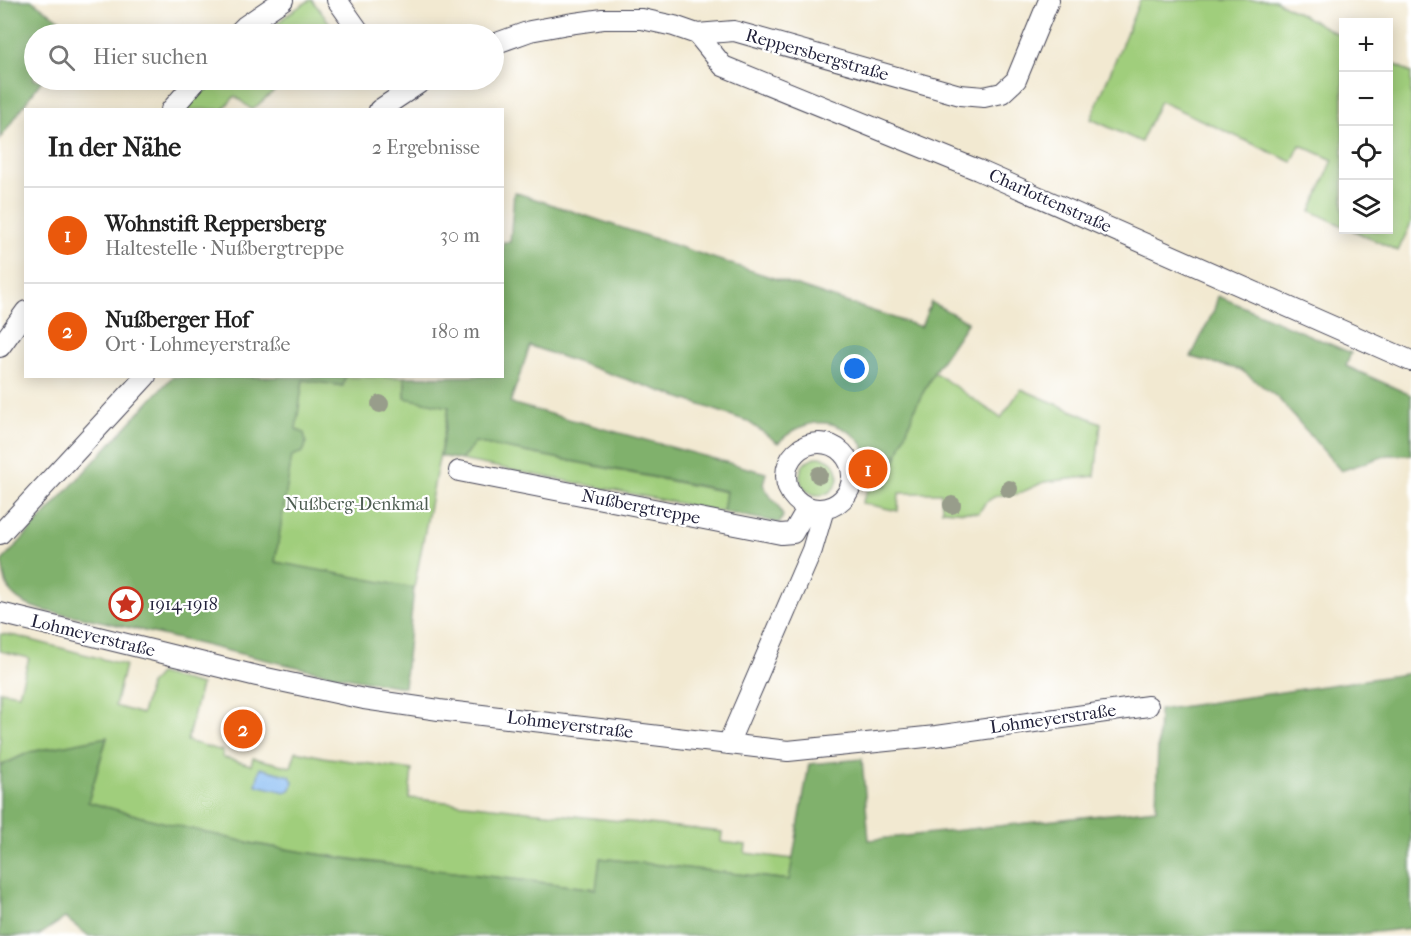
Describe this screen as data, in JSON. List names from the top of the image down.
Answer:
{
  "streets": {
    "street": [
      "Reppersbergstraße",
      "Charlottenstraße",
      "Nußbergtreppe",
      "Lohmeyerstraße"
    ]
  },
  "crossings": [
    ["Reppersbergstraße", "Charlottenstraße"],
    ["Nußbergtreppe", "Lohmeyerstraße"]
  ],
  "parks": ["Nußberg-Denkmal"],
  "places": {
    "place": ["1914-1918"]
  },
  "page": {
    "map_buttons": ["+", "−"],
    "search": "Hier suchen",
    "heading": ["In der Nähe", "2 Ergebnisse"],
    "list": [
      {
        "mark": "1",
        "name": "Wohnstift Reppersberg",
        "note": "Haltestelle · Nußbergtreppe",
        "value": "30 m"
      },
      {
        "mark": "2",
        "name": "Nußberger Hof",
        "note": "Ort · Lohmeyerstraße",
        "value": "180 m"
      }
    ],
    "pins": ["1", "2"]
  }
}
